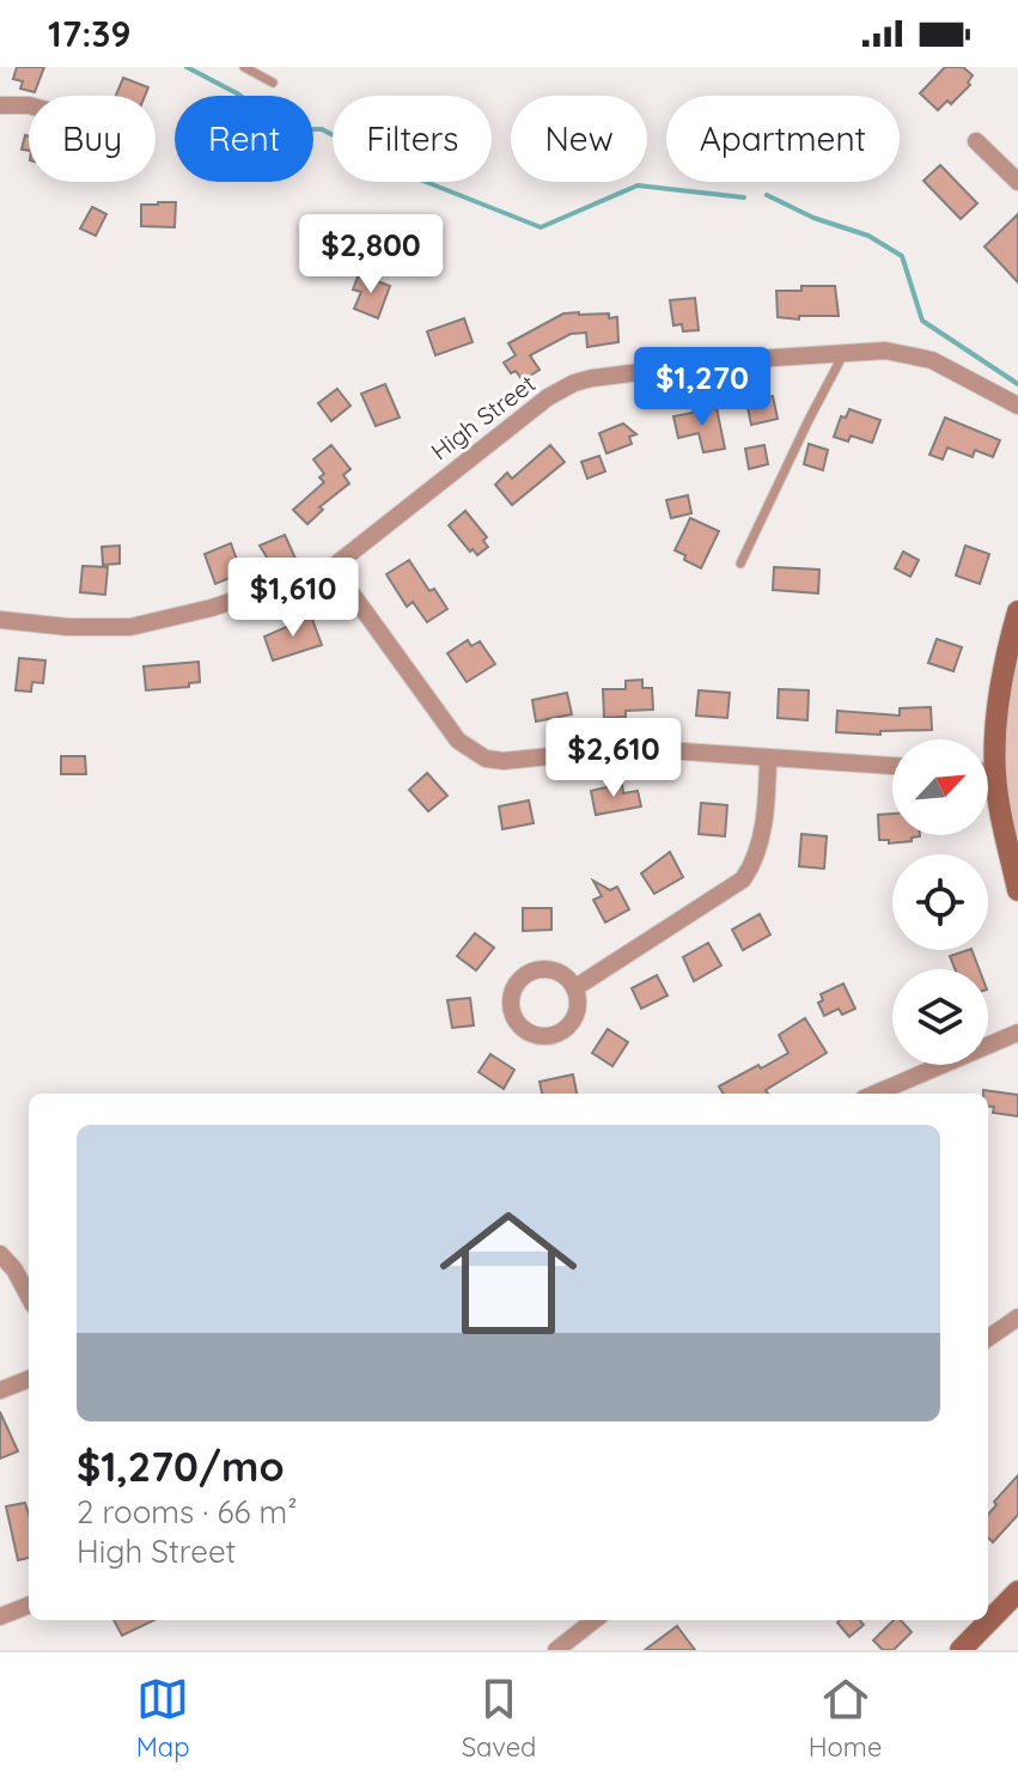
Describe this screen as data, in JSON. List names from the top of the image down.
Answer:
{
  "streets": {
    "street": ["High Street"]
  },
  "north": "top right",
  "page": {
    "status": "17:39",
    "chip": [
      "Buy",
      "Rent",
      "Filters",
      "New",
      "Apartment"
    ],
    "price": [
      "$2,800",
      "$1,270",
      "$1,610",
      "$2,610"
    ],
    "list": [
      {
        "name": "$1,270/mo",
        "note": "2 rooms · 66 m² · High Street"
      }
    ],
    "tabs": ["Map", "Saved", "Home"]
  }
}
